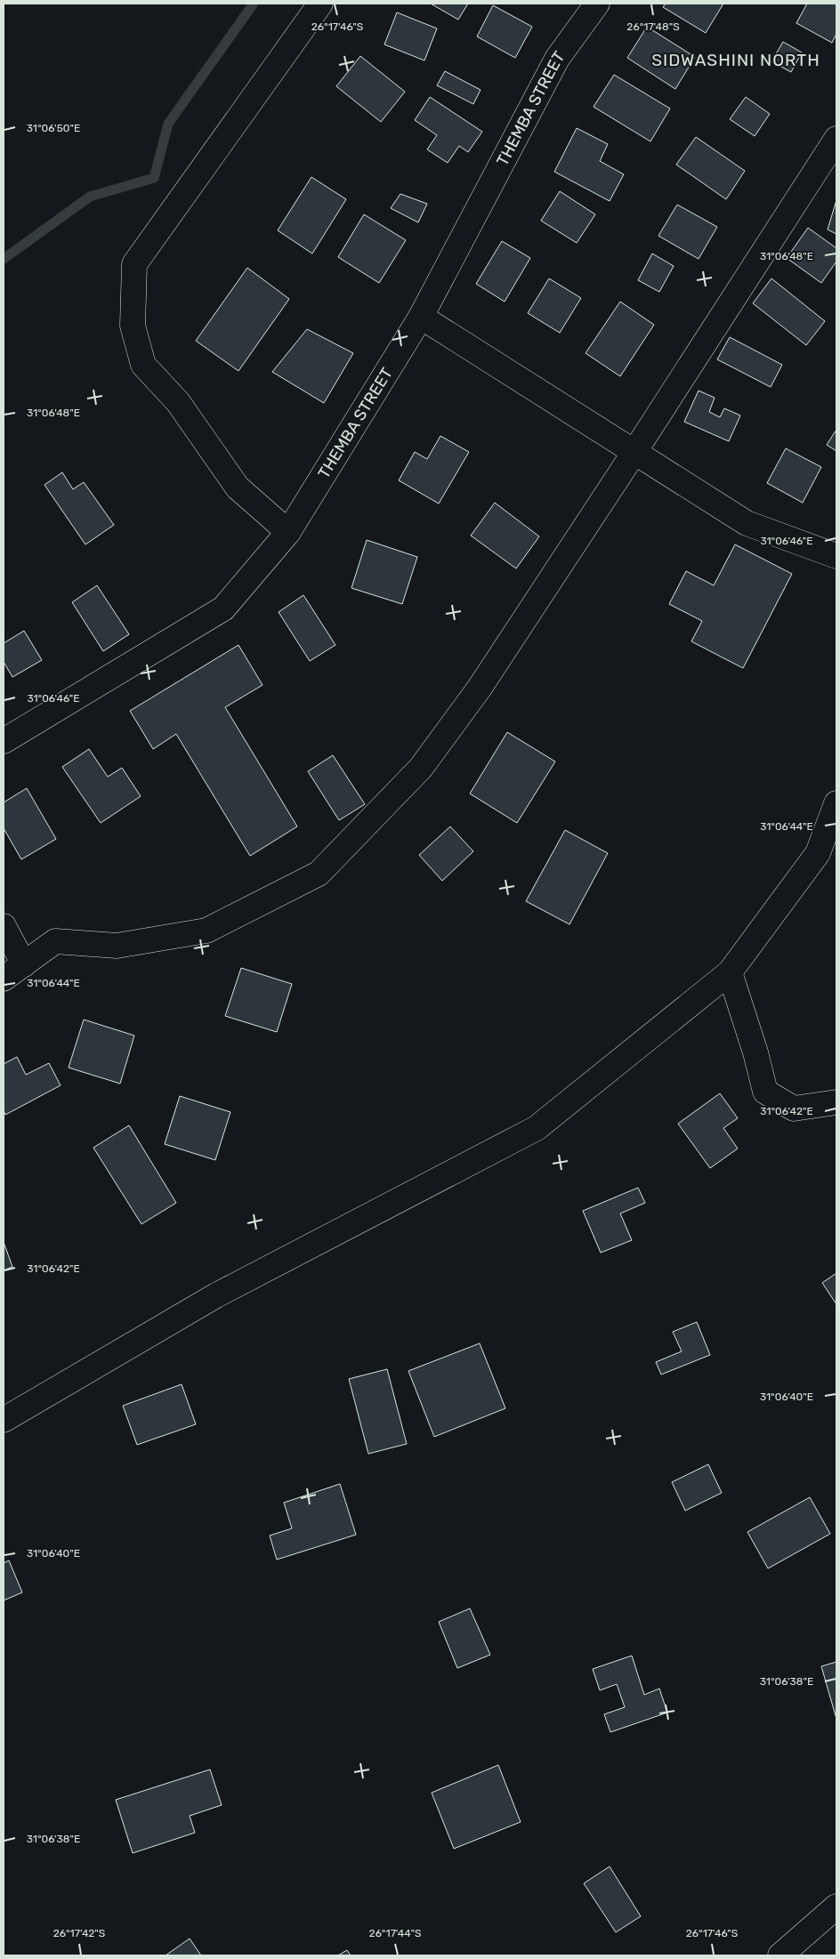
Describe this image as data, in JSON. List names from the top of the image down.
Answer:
{
  "streets": {
    "street": ["THEMBA STREET"]
  },
  "districts": ["SIDWASHINI NORTH"],
  "coordinates": [
    "26°17'48\"S",
    "26°17'46\"S",
    "31°06'50\"E",
    "31°06'48\"E",
    "31°06'46\"E",
    "31°06'44\"E",
    "31°06'42\"E",
    "31°06'40\"E",
    "31°06'38\"E",
    "26°17'42\"S",
    "26°17'44\"S"
  ]
}
